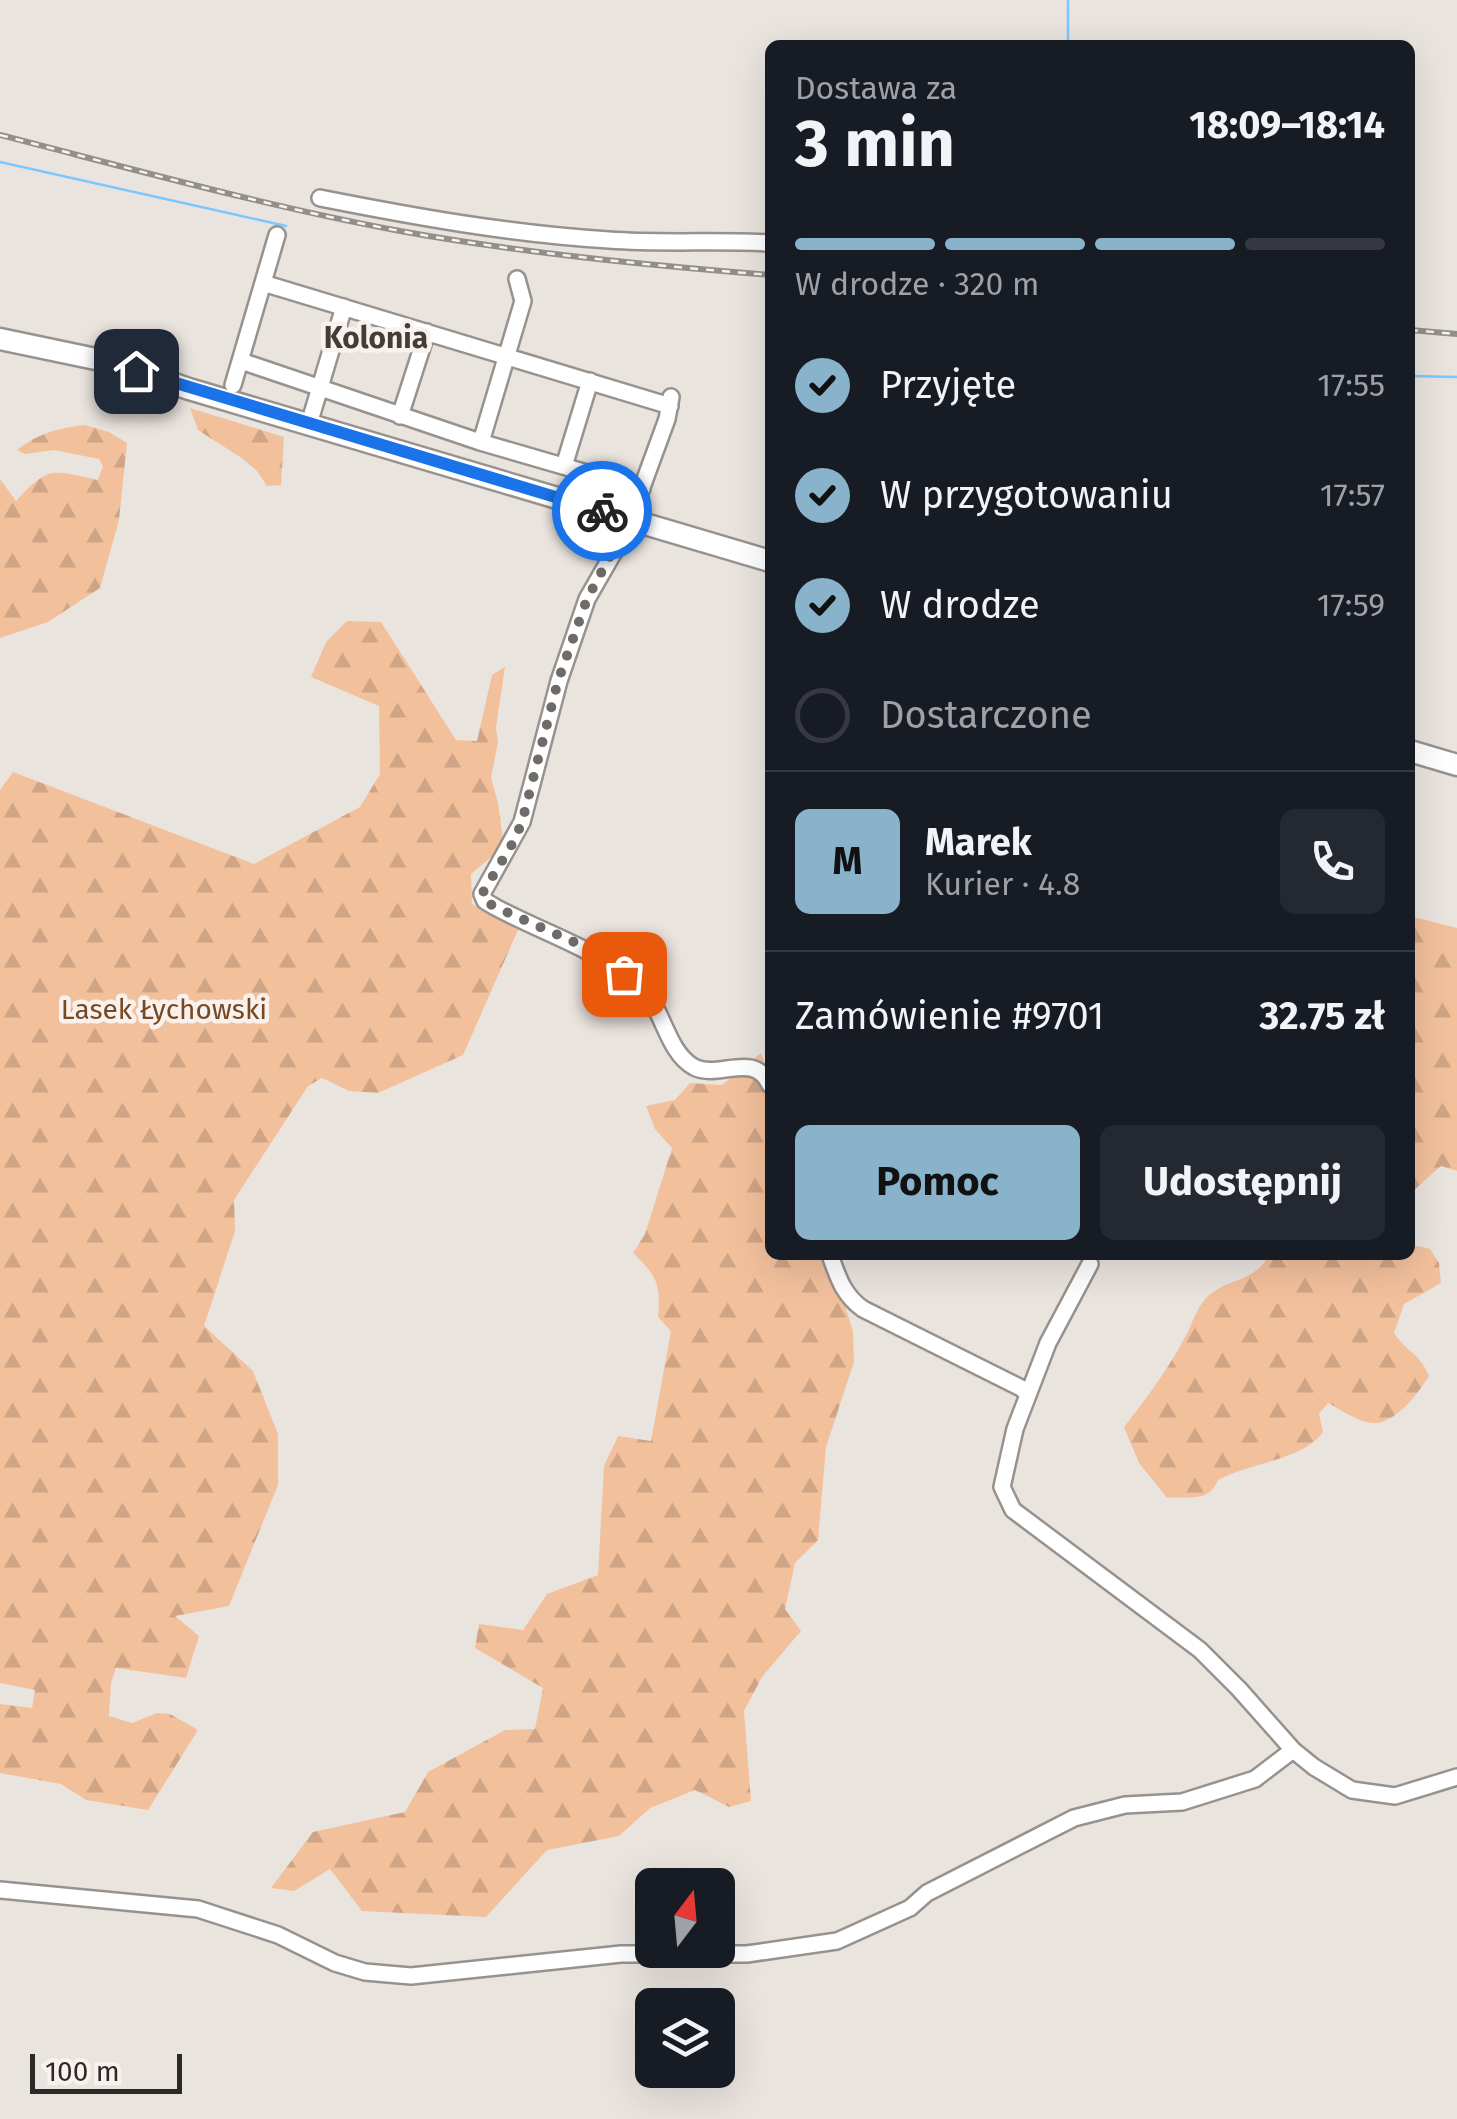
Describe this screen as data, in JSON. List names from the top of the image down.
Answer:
{
  "districts": ["Kolonia"],
  "parks": ["Lasek Łychowski"],
  "scale_bar": "100 m",
  "north": "top",
  "page": {
    "heading": ["3 min", "Dostawa za", "18:09–18:14"],
    "panel": [
      "Marek",
      "Kurier · 4.8",
      "Zamówienie #9701",
      "32.75 zł"
    ],
    "bar": "W drodze · 320 m",
    "list": [
      ["Przyjęte", "17:55"],
      ["W przygotowaniu", "17:57"],
      ["W drodze", "17:59"],
      "Dostarczone"
    ],
    "round": "M",
    "buttons": ["Pomoc", "Udostępnij"],
    "scale": "100 m"
  }
}
